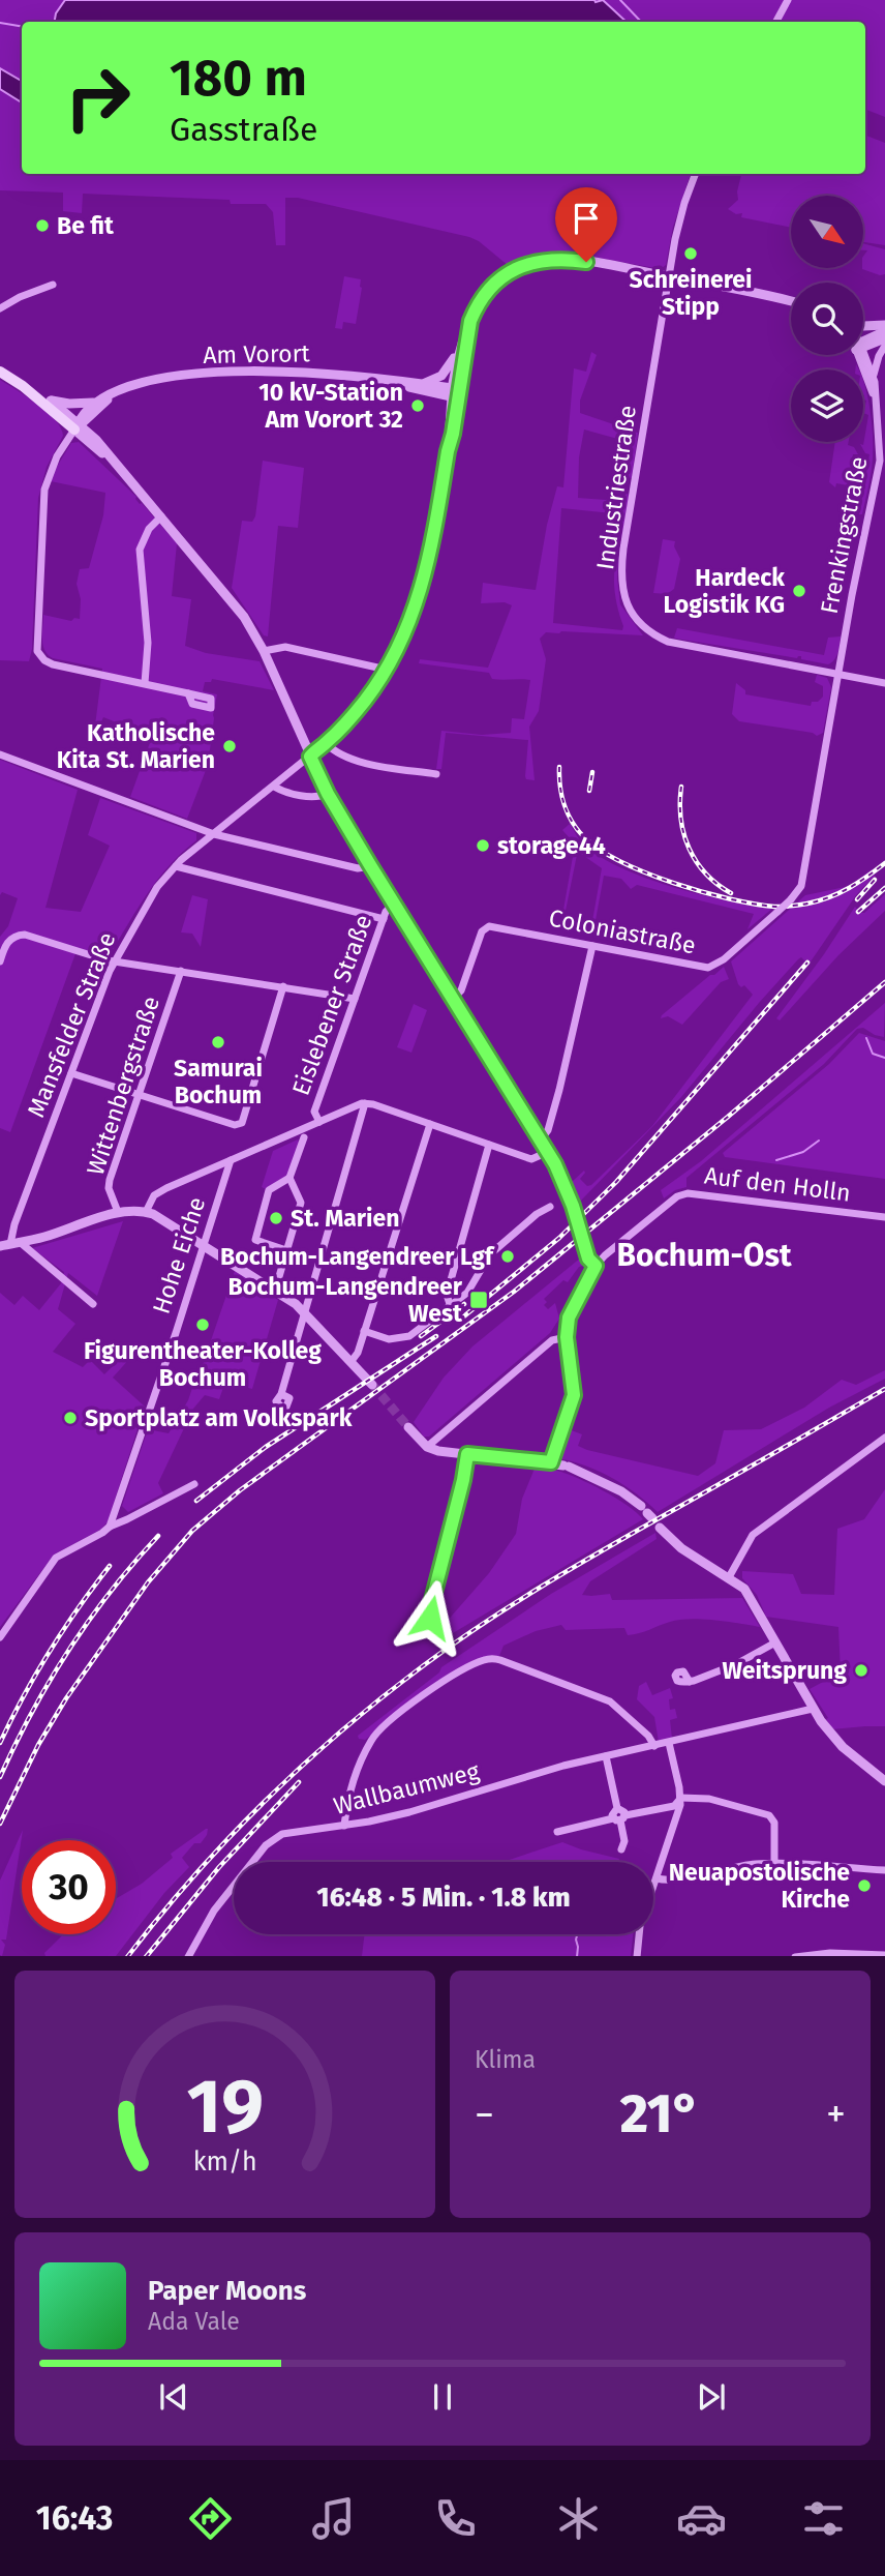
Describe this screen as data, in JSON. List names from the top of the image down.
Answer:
{
  "streets": {
    "street": [
      "Am Vorort",
      "Industriestraße",
      "Frenkingstraße",
      "Coloniastraße",
      "Eislebener Straße",
      "Mansfelder Straße",
      "Wittenbergstraße",
      "Auf den Holln",
      "Hohe Eiche",
      "Wallbaumweg"
    ]
  },
  "crossings": [
    ["Industriestraße", "Frenkingstraße"],
    ["Frenkingstraße", "Coloniastraße"]
  ],
  "districts": ["Bochum-Ost"],
  "places": {
    "other": [
      "Be fit",
      "Schreinerei Stipp",
      "10 kV-Station Am Vorort 32",
      "Hardeck Logistik KG",
      "Katholische Kita St. Marien",
      "storage44",
      "Samurai Bochum",
      "St. Marien",
      "Bochum-Langendreer Lgf",
      "Figurentheater-Kolleg Bochum",
      "Sportplatz am Volkspark",
      "Weitsprung",
      "Neuapostolische Kirche"
    ],
    "transit": ["Bochum-Langendreer West"]
  },
  "north": "bottom right",
  "page": {
    "turn": ["180 m", "Gasstraße"],
    "limit": "30",
    "trip": "16:48 · 5 Min. · 1.8 km",
    "tile": "Klima",
    "heat": ["−", "21°", "+"],
    "song": ["Paper Moons", "Ada Vale"],
    "tabs": "16:43",
    "gauge": ["19", "km/h"]
  }
}
